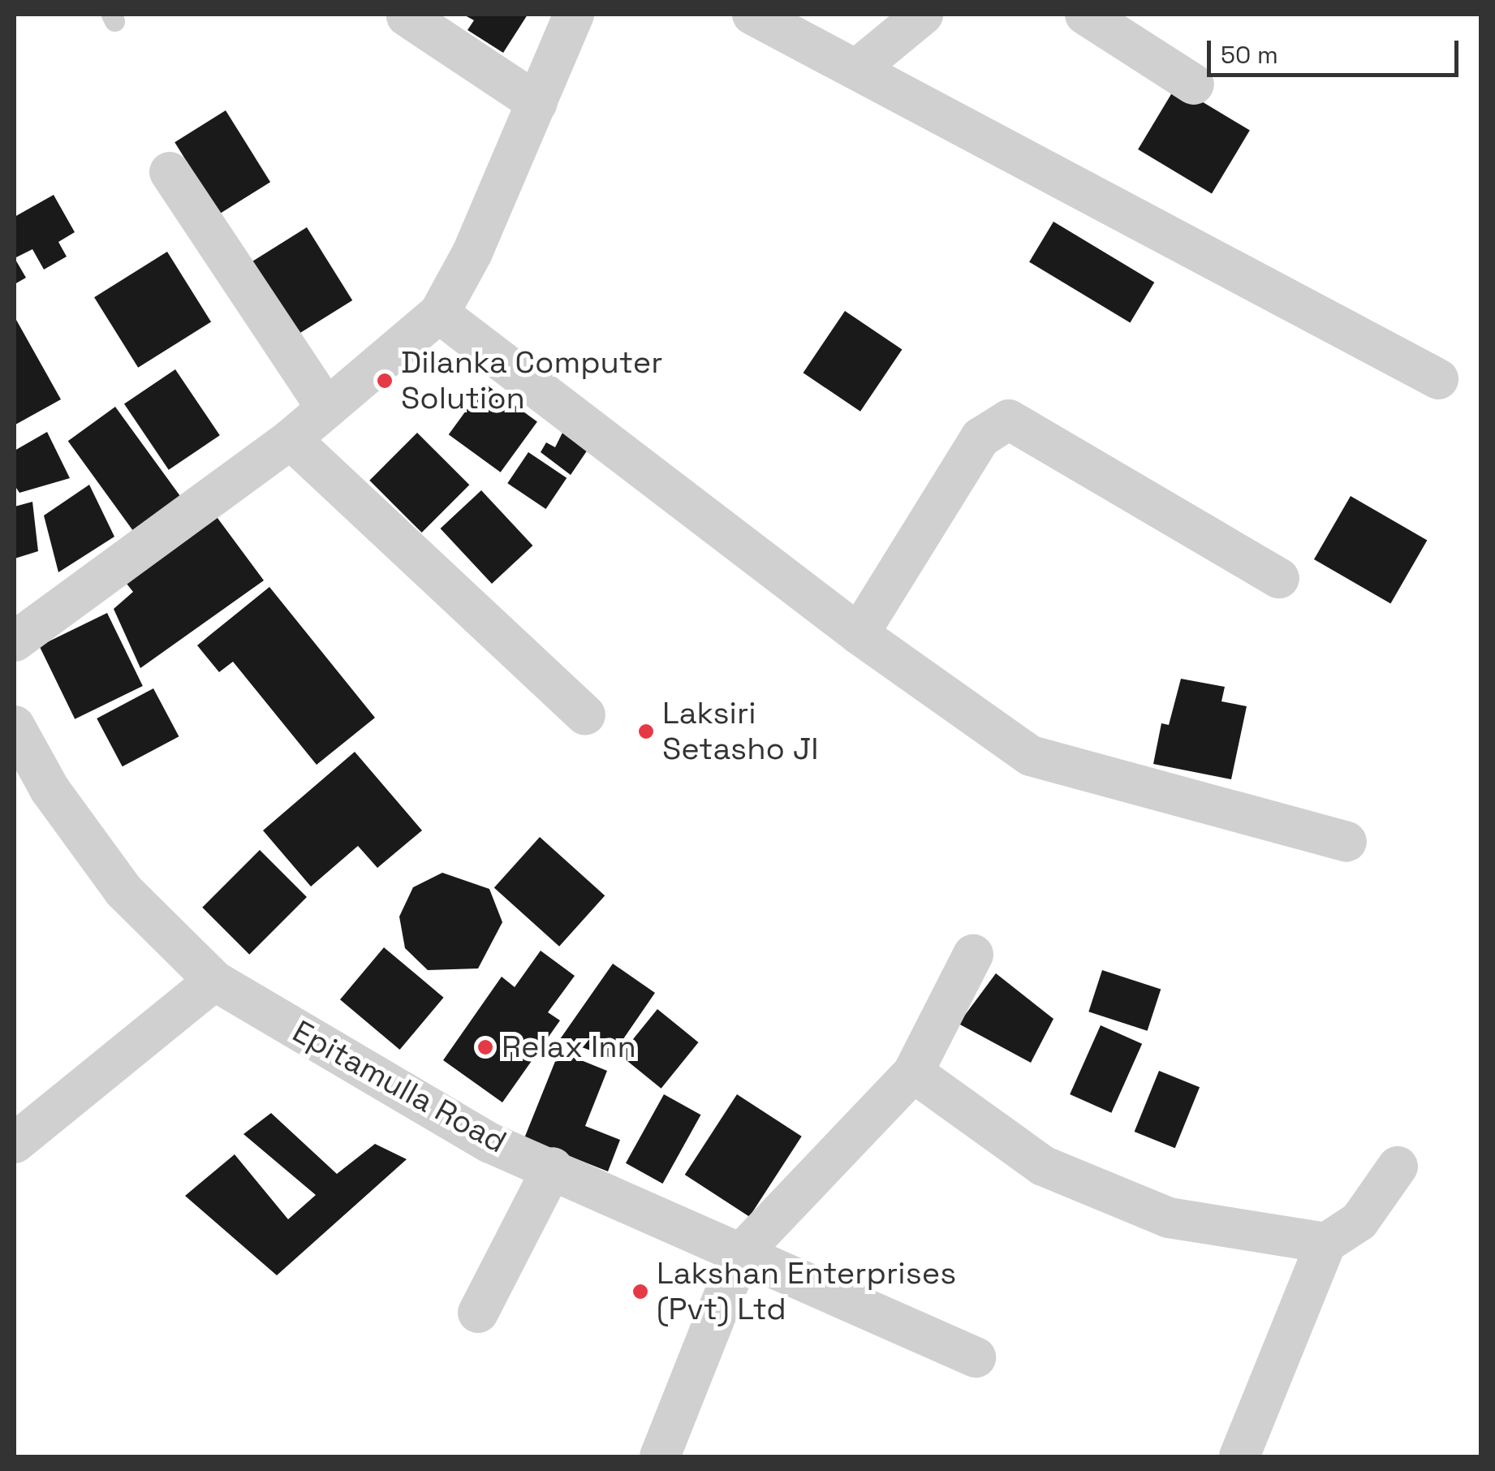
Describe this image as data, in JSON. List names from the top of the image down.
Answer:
{
  "streets": {
    "street": ["Epitamulla Road"]
  },
  "places": [
    "Dilanka Computer Solution",
    "Laksiri Setasho JI",
    "Relax Inn",
    "Lakshan Enterprises (Pvt) Ltd"
  ],
  "scale_bar": "50 m"
}
